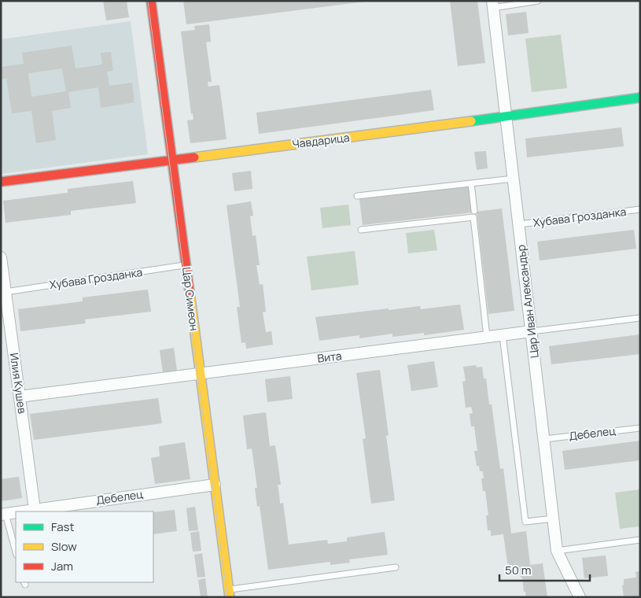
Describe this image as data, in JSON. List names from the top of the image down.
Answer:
{
  "streets": {
    "street": [
      "Чавдарица",
      "Цар Симеон",
      "Цар Иван Александър",
      "Вита",
      "Илия Кушев",
      "Дебелец"
    ],
    "lane": ["Хубава Грозданка"]
  },
  "crossings": [
    ["Чавдарица", "Цар Симеон"],
    ["Чавдарица", "Цар Иван Александър"],
    ["Хубава Грозданка", "Цар Симеон"],
    ["Хубава Грозданка", "Цар Иван Александър"],
    ["Хубава Грозданка", "Илия Кушев"],
    ["Цар Симеон", "Вита"],
    ["Цар Симеон", "Дебелец"],
    ["Цар Иван Александър", "Вита"],
    ["Цар Иван Александър", "Дебелец"],
    ["Вита", "Илия Кушев"],
    ["Илия Кушев", "Дебелец"]
  ],
  "legend": ["Fast", "Slow", "Jam"],
  "scale_bar": "50 m"
}
